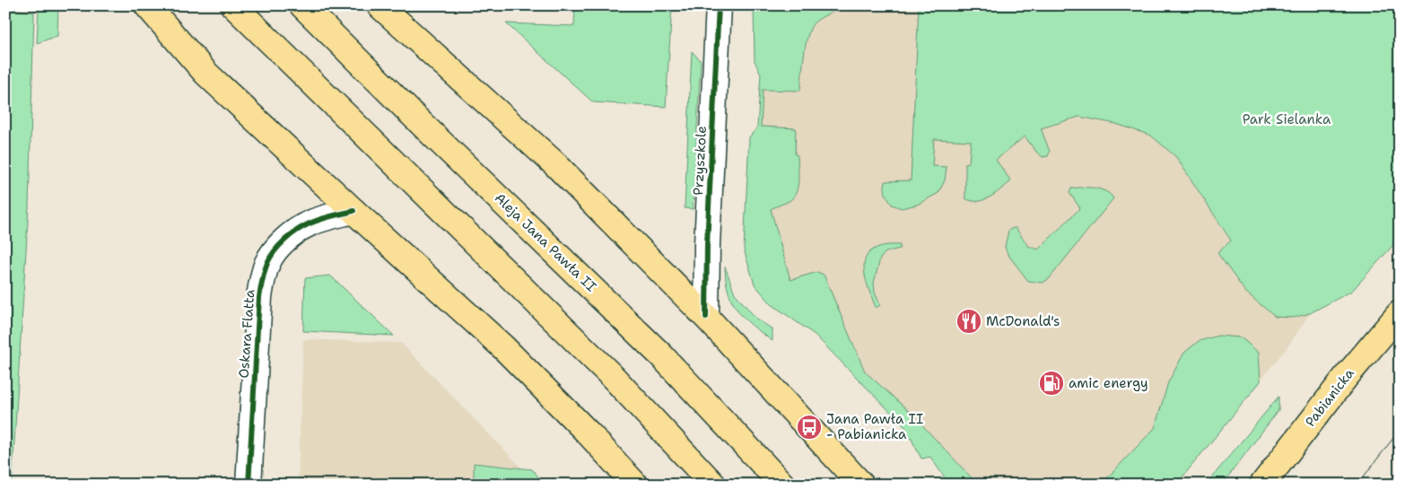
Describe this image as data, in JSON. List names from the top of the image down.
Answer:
{
  "streets": {
    "main road": ["Aleja Jana Pawła II", "Pabianicka"],
    "street": ["Przyszkole", "Oskara Flatta"]
  },
  "parks": ["Park Sielanka"],
  "places": {
    "restaurant": ["McDonald's"],
    "fuel station": ["amic energy"],
    "bus stop": ["Jana Pawła II - Pabianicka"]
  }
}
